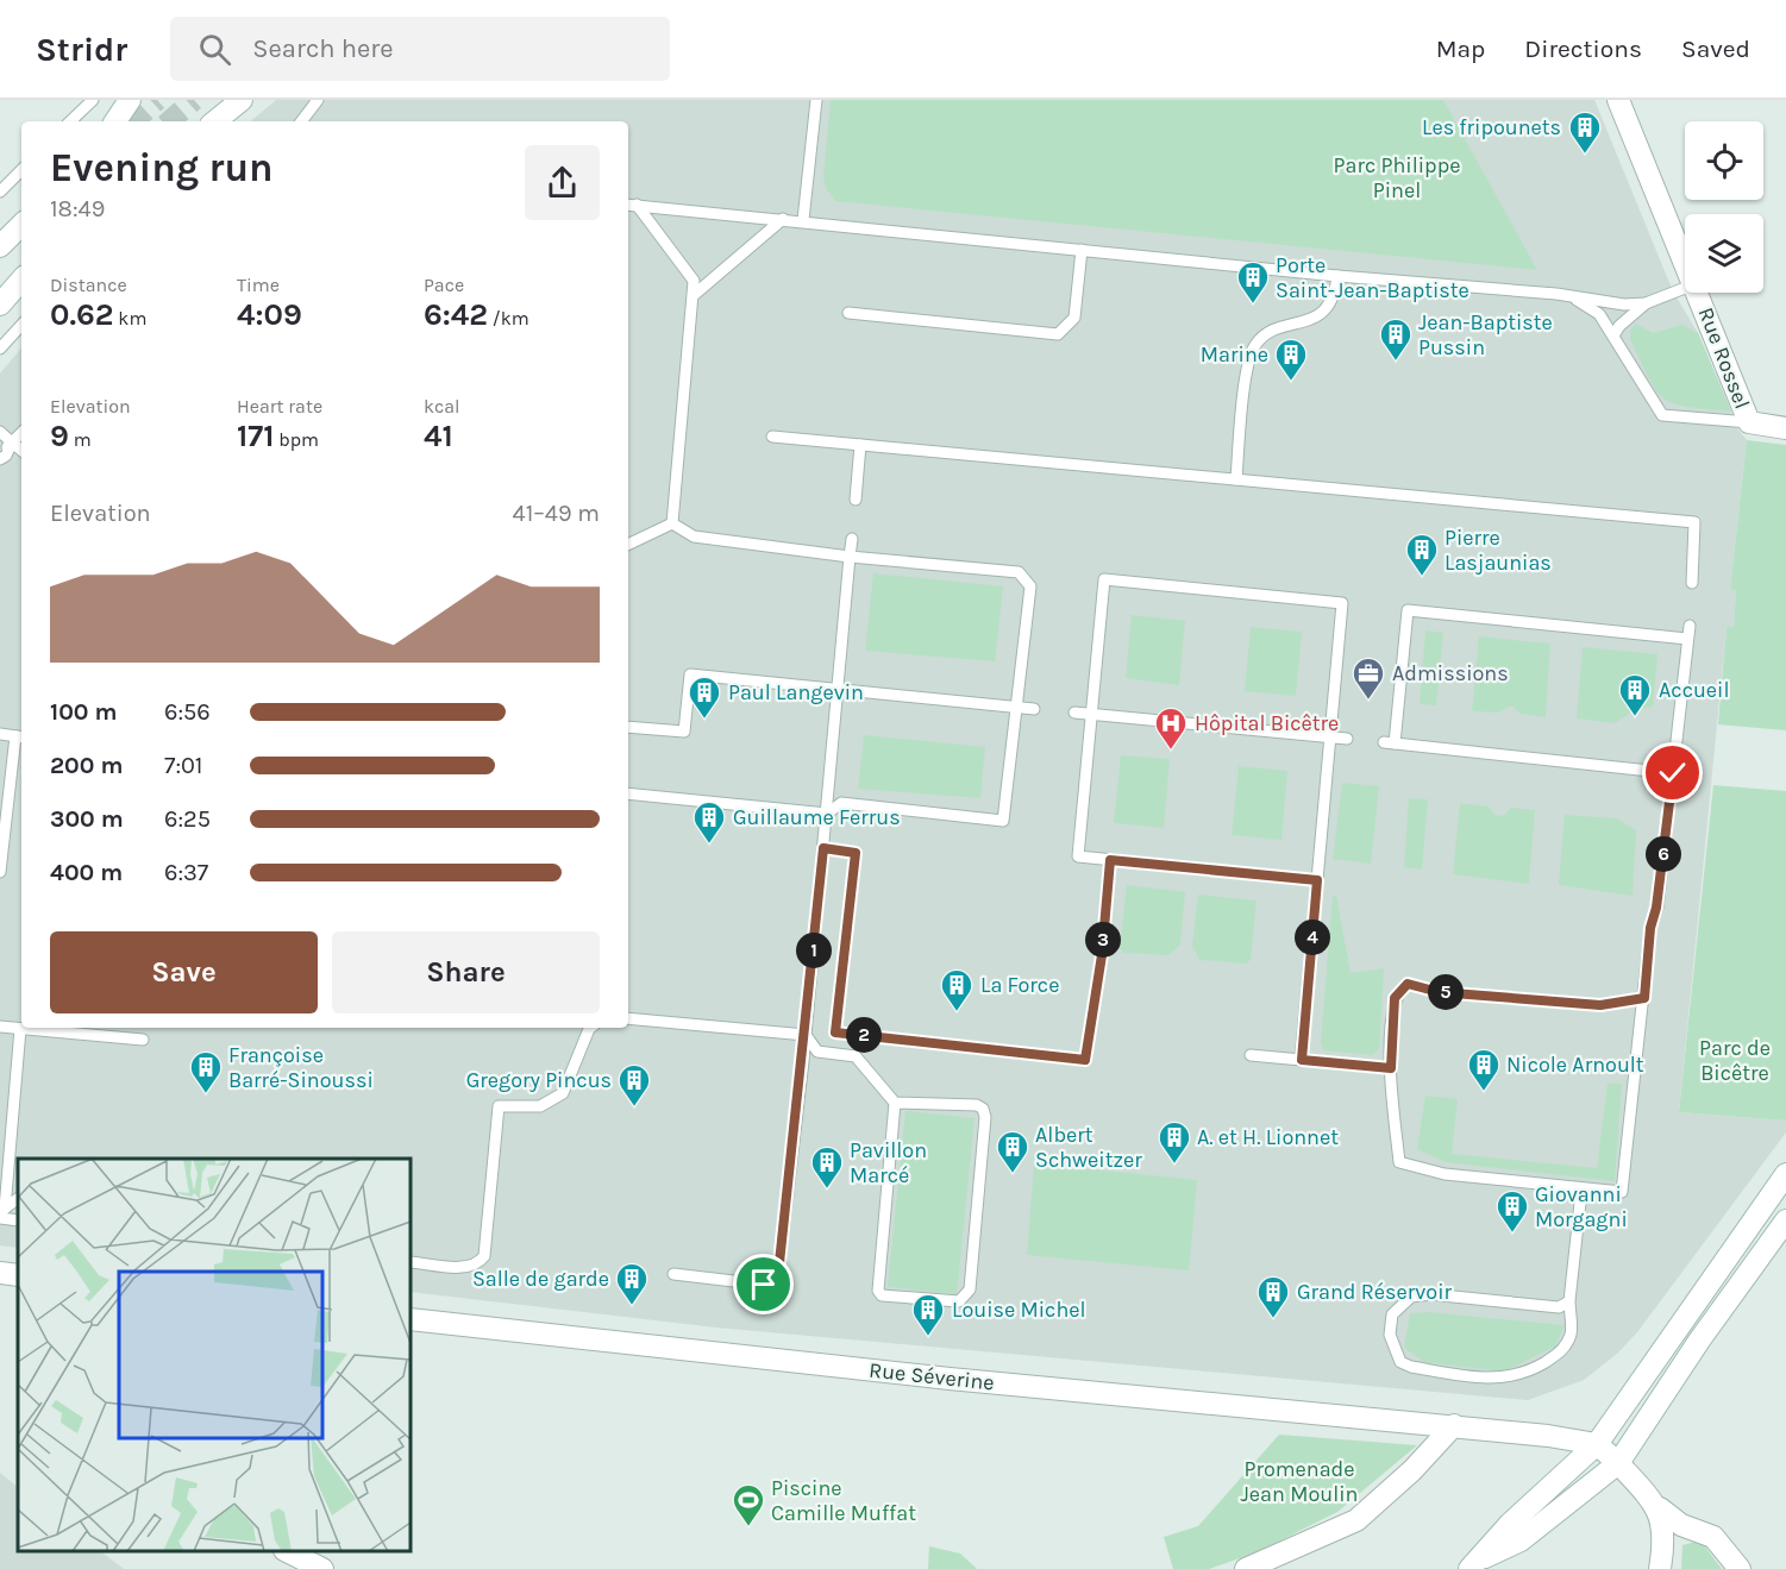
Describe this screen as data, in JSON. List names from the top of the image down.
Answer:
{
  "streets": {
    "street": ["Rue Rossel", "Rue Séverine"]
  },
  "parks": ["Parc Philippe Pinel", "Parc de Bicêtre", "Promenade Jean Moulin"],
  "places": {
    "building": [
      "Les fripounets",
      "Porte Saint-Jean-Baptiste",
      "Jean-Baptiste Pussin",
      "Marine",
      "Pierre Lasjaunias",
      "Accueil",
      "Paul Langevin",
      "Guillaume Ferrus",
      "La Force",
      "Nicole Arnoult",
      "Françoise Barré-Sinoussi",
      "Gregory Pincus",
      "A. et H. Lionnet",
      "Albert Schweitzer",
      "Pavillon Marcé",
      "Giovanni Morgagni",
      "Salle de garde",
      "Grand Réservoir",
      "Louise Michel"
    ],
    "office": ["Admissions"],
    "hospital": ["Hôpital Bicêtre"],
    "sports": ["Piscine Camille Muffat"]
  },
  "page": {
    "header": "Stridr",
    "search": "Search here",
    "nav": ["Map", "Directions", "Saved"],
    "heading": ["Evening run", "18:49"],
    "stats": [
      ["Distance", "0.62 km"],
      ["Time", "4:09"],
      ["Pace", "6:42 /km"],
      ["Elevation", "9 m"],
      ["Heart rate", "171 bpm"],
      ["kcal", "41"]
    ],
    "chart": ["Elevation", "41–49 m"],
    "list": [
      {
        "name": "100 m",
        "note": "6:56"
      },
      {
        "name": "200 m",
        "note": "7:01"
      },
      {
        "name": "300 m",
        "note": "6:25"
      },
      {
        "name": "400 m",
        "note": "6:37"
      }
    ],
    "pins": [
      "6",
      "4",
      "3",
      "1",
      "5",
      "2"
    ],
    "buttons": ["Save", "Share"]
  }
}
